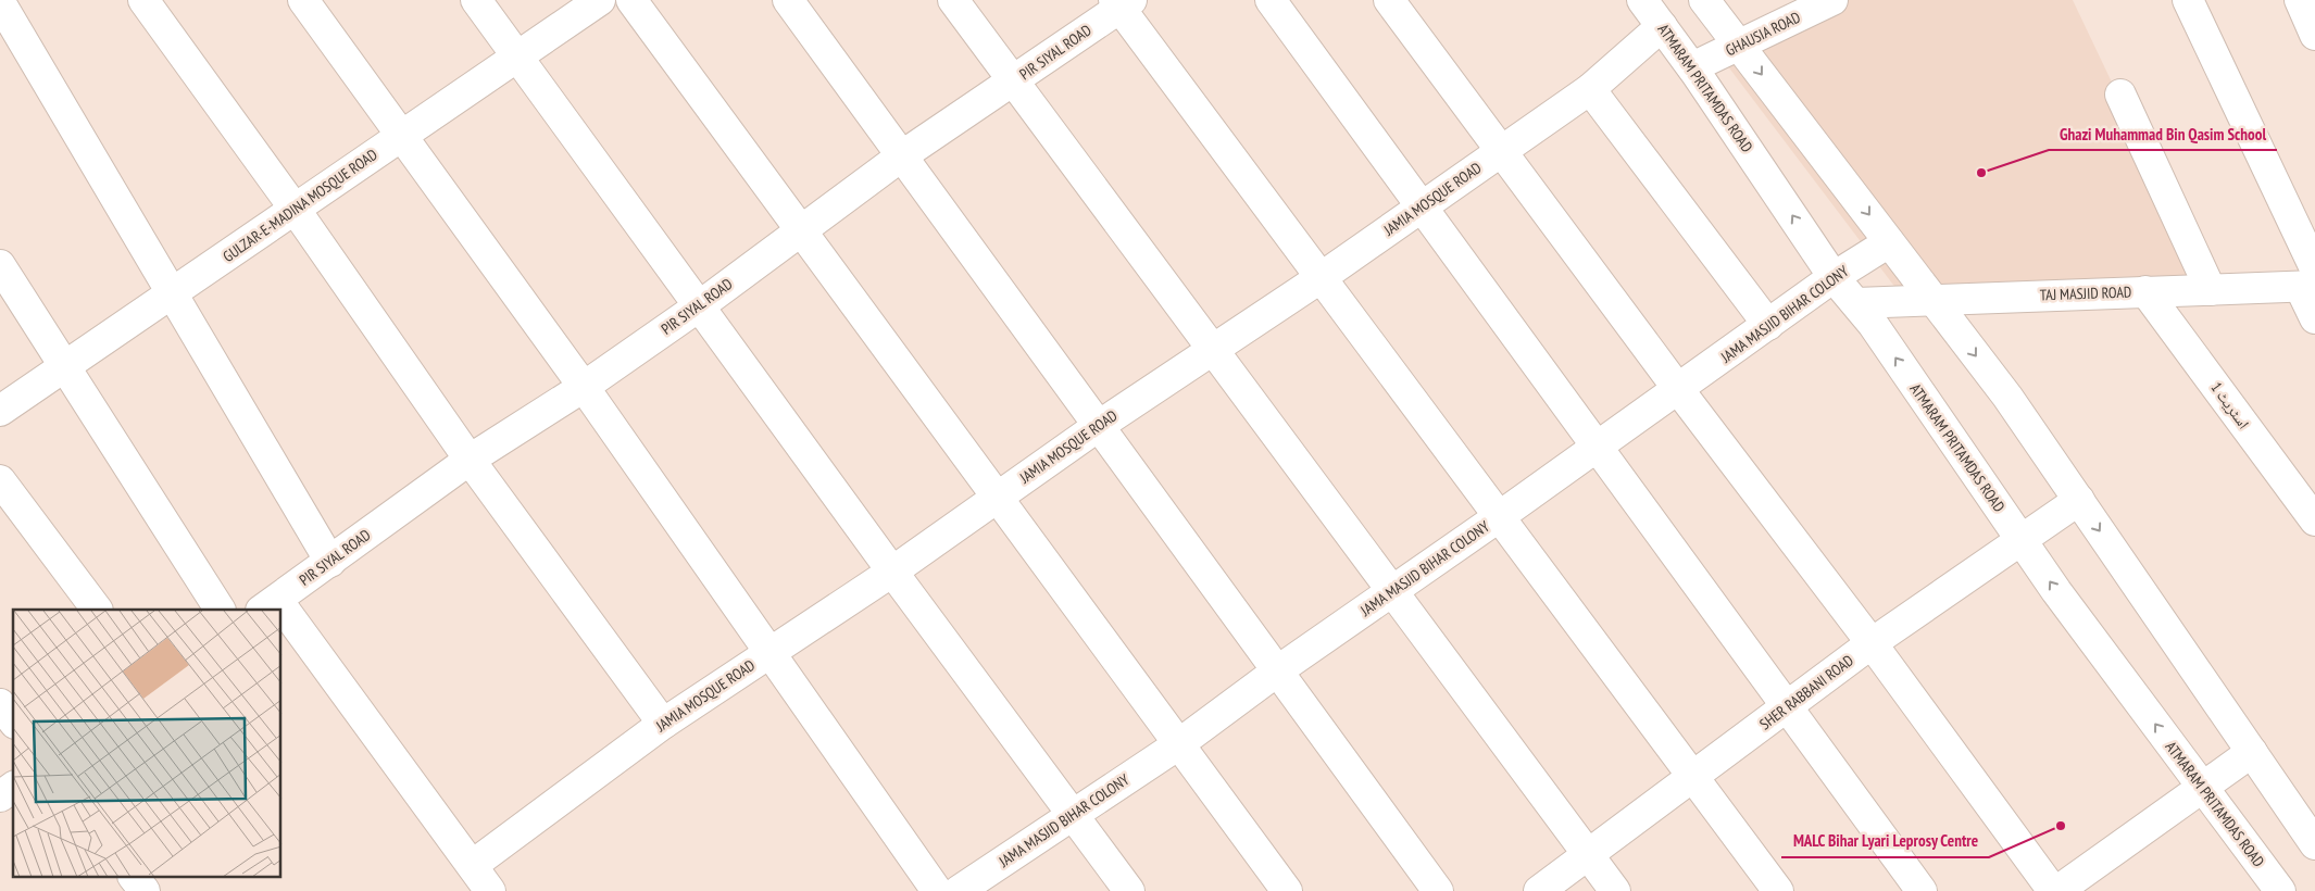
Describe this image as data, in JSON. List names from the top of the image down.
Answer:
{
  "streets": {
    "street": [
      "GHAUSIA ROAD",
      "PIR SIYAL ROAD",
      "ATMARAM PRITAMDAS ROAD",
      "JAMIA MOSQUE ROAD",
      "GULZAR-E-MADINA MOSQUE ROAD",
      "TAJ MASJID ROAD",
      "JAMA MASJID BIHAR COLONY",
      "اسٹریٹ 1",
      "SHER RABBANI ROAD"
    ]
  },
  "crossings": [
    ["GHAUSIA ROAD", "ATMARAM PRITAMDAS ROAD"],
    ["ATMARAM PRITAMDAS ROAD", "JAMIA MOSQUE ROAD"],
    ["ATMARAM PRITAMDAS ROAD", "TAJ MASJID ROAD"],
    ["ATMARAM PRITAMDAS ROAD", "JAMA MASJID BIHAR COLONY"],
    ["ATMARAM PRITAMDAS ROAD", "SHER RABBANI ROAD"],
    ["TAJ MASJID ROAD", "اسٹریٹ 1"]
  ],
  "places": ["Ghazi Muhammad Bin Qasim School", "MALC Bihar Lyari Leprosy Centre"]
}
